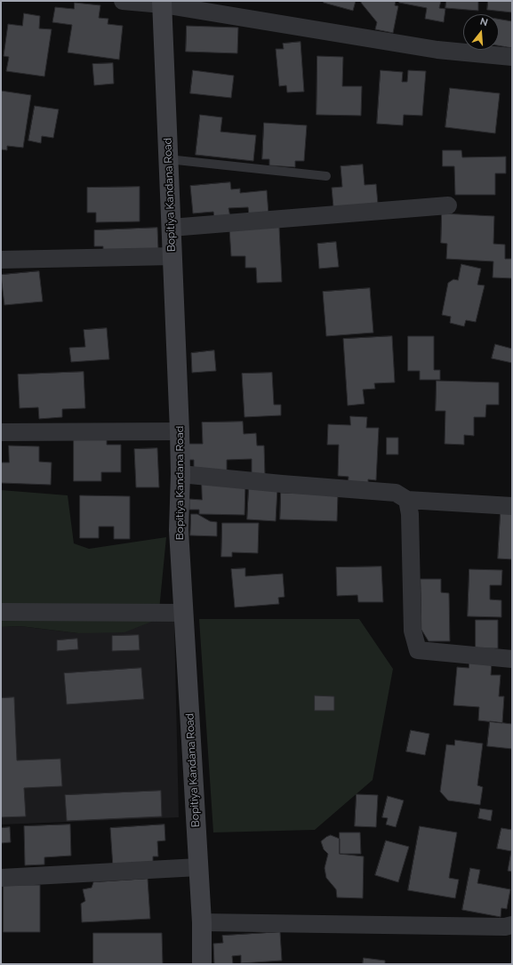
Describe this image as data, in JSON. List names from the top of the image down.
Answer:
{
  "streets": {
    "main road": ["Bopitiya Kandana Road"]
  },
  "north": "top"
}
